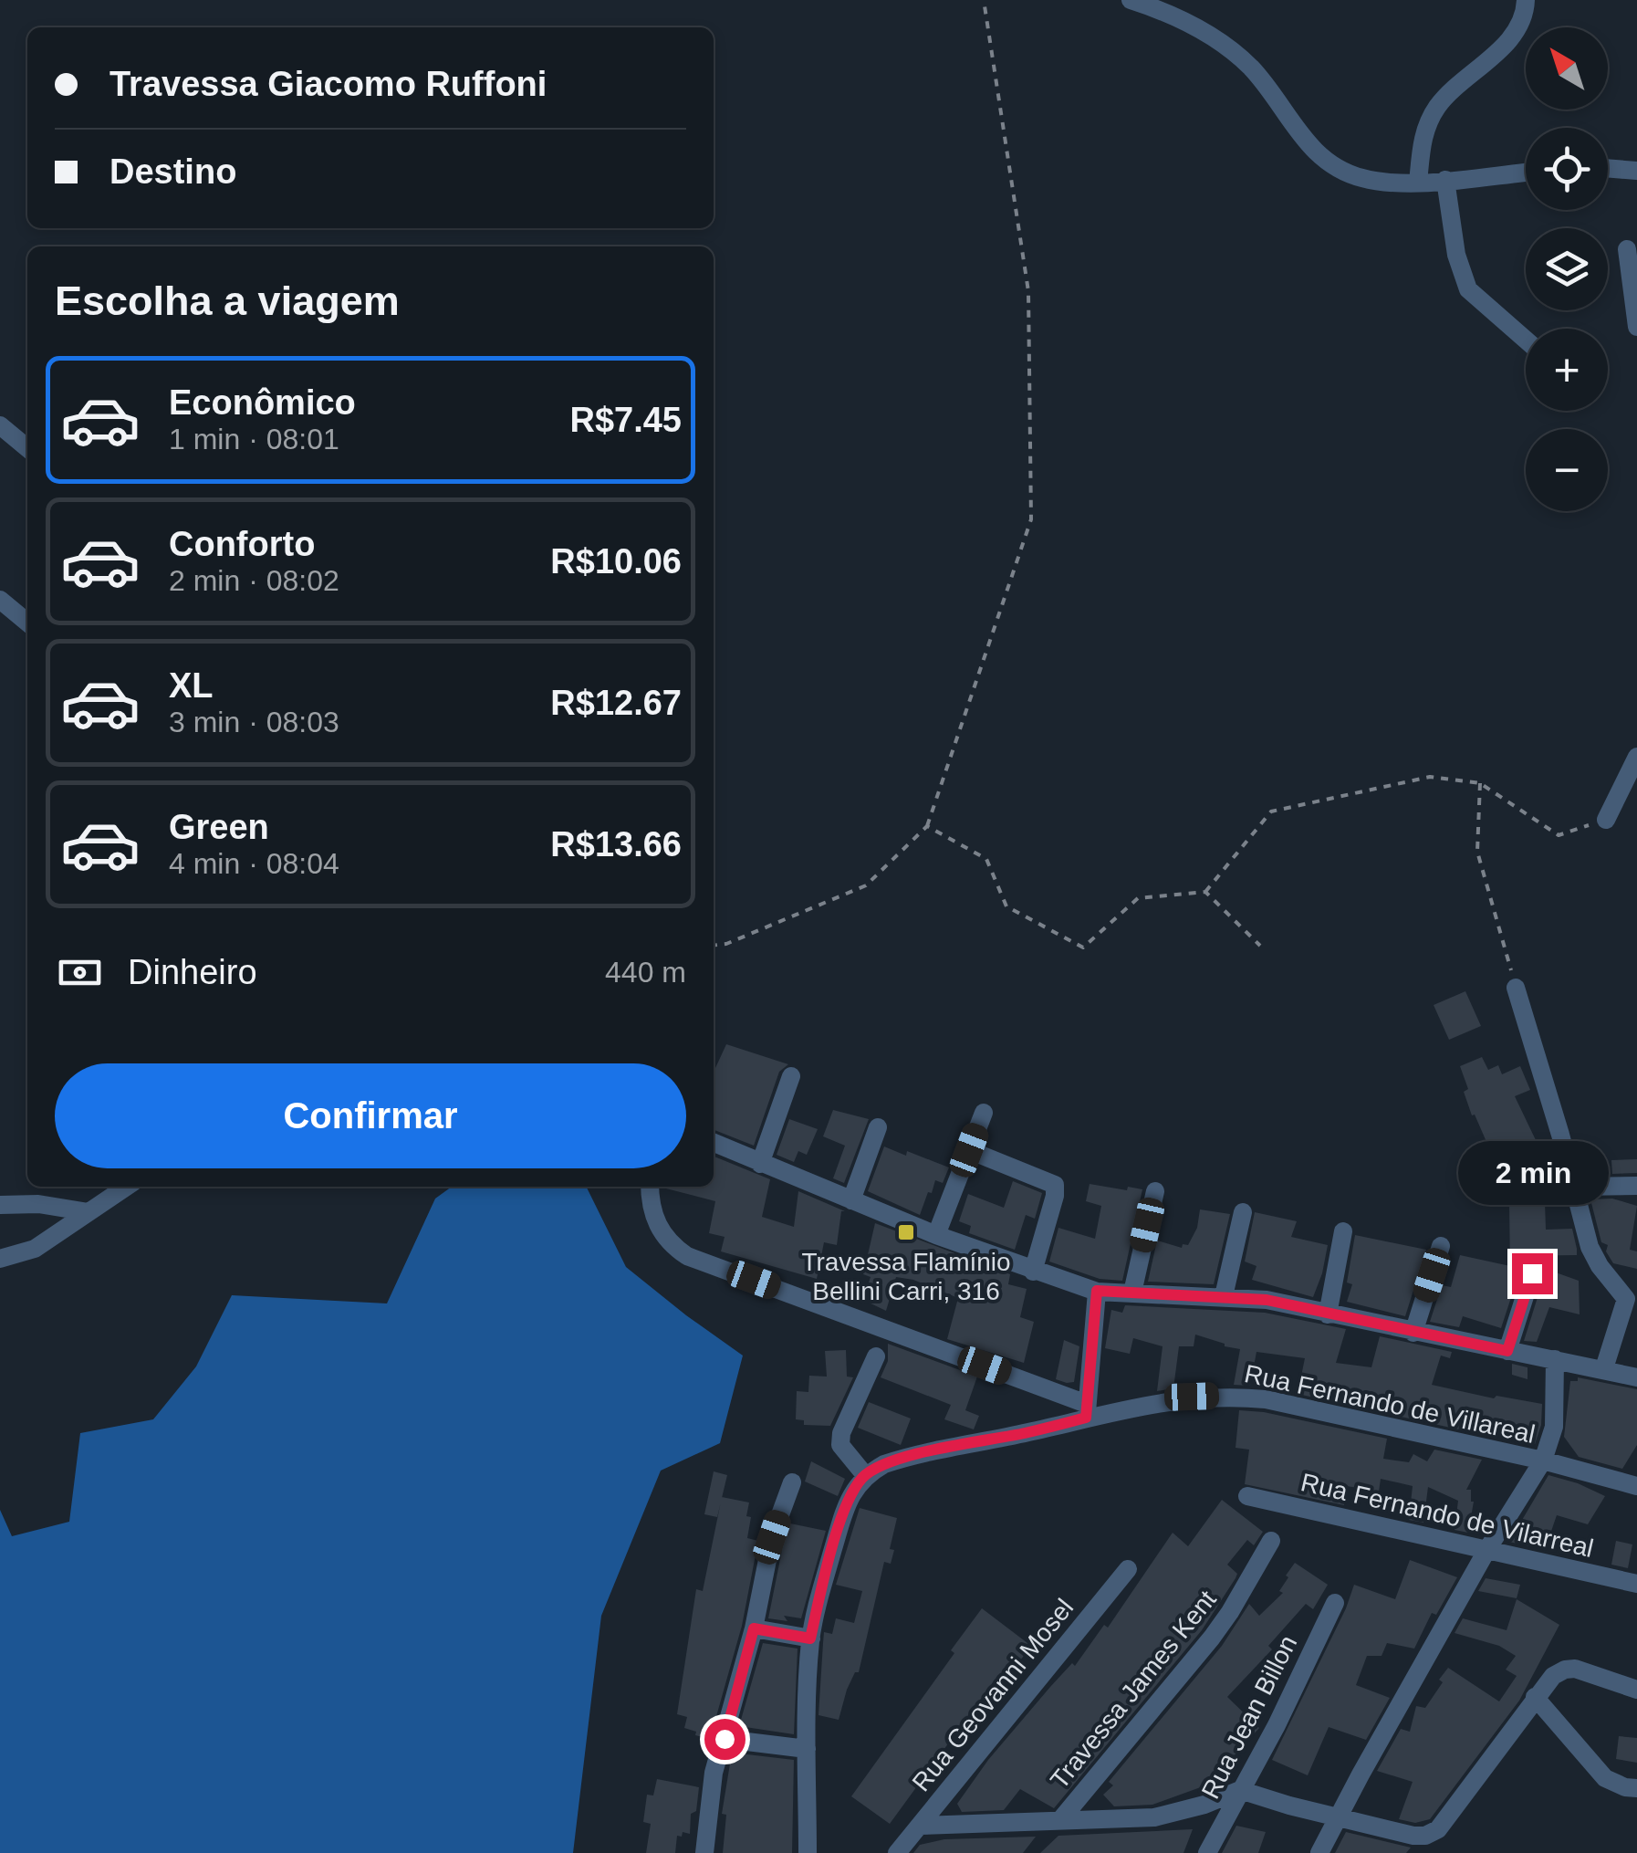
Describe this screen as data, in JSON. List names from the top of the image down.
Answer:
{
  "streets": {
    "street": [
      "Rua Fernando de Villareal",
      "Rua Fernando de Vilarreal",
      "Travessa James Kent",
      "Rua Geovanni Mosel",
      "Rua Jean Billon"
    ]
  },
  "places": {
    "transit": ["Travessa Flamínio Bellini Carri, 316"]
  },
  "north": "top left",
  "page": {
    "map_buttons": ["+", "−"],
    "banner": ["Travessa Giacomo Ruffoni", "Destino"],
    "heading": "Escolha a viagem",
    "list": [
      {
        "name": "Econômico",
        "note": "1 min · 08:01",
        "value": "R$7.45"
      },
      {
        "name": "Conforto",
        "note": "2 min · 08:02",
        "value": "R$10.06"
      },
      {
        "name": "XL",
        "note": "3 min · 08:03",
        "value": "R$12.67"
      },
      {
        "name": "Green",
        "note": "4 min · 08:04",
        "value": "R$13.66"
      }
    ],
    "pay": ["Dinheiro", "440 m"],
    "buttons": "Confirmar",
    "bubble": "2 min"
  }
}
